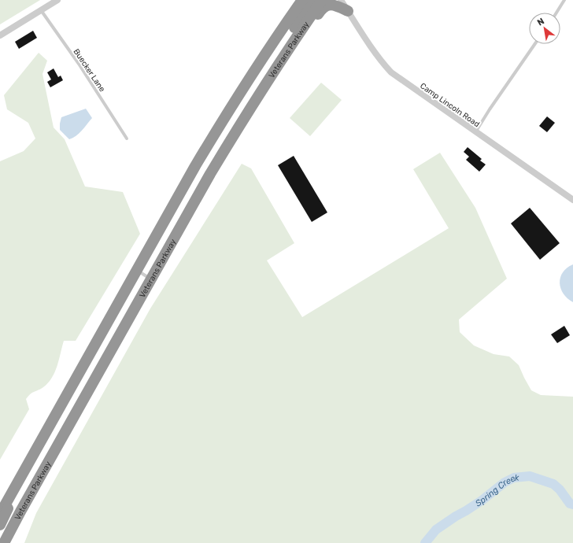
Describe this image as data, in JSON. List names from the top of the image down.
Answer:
{
  "streets": {
    "highway": ["Veterans Parkway"],
    "street": ["Camp Lincoln Road"],
    "lane": ["Buecker Lane"]
  },
  "water": ["Spring Creek"],
  "north": "top left"
}
